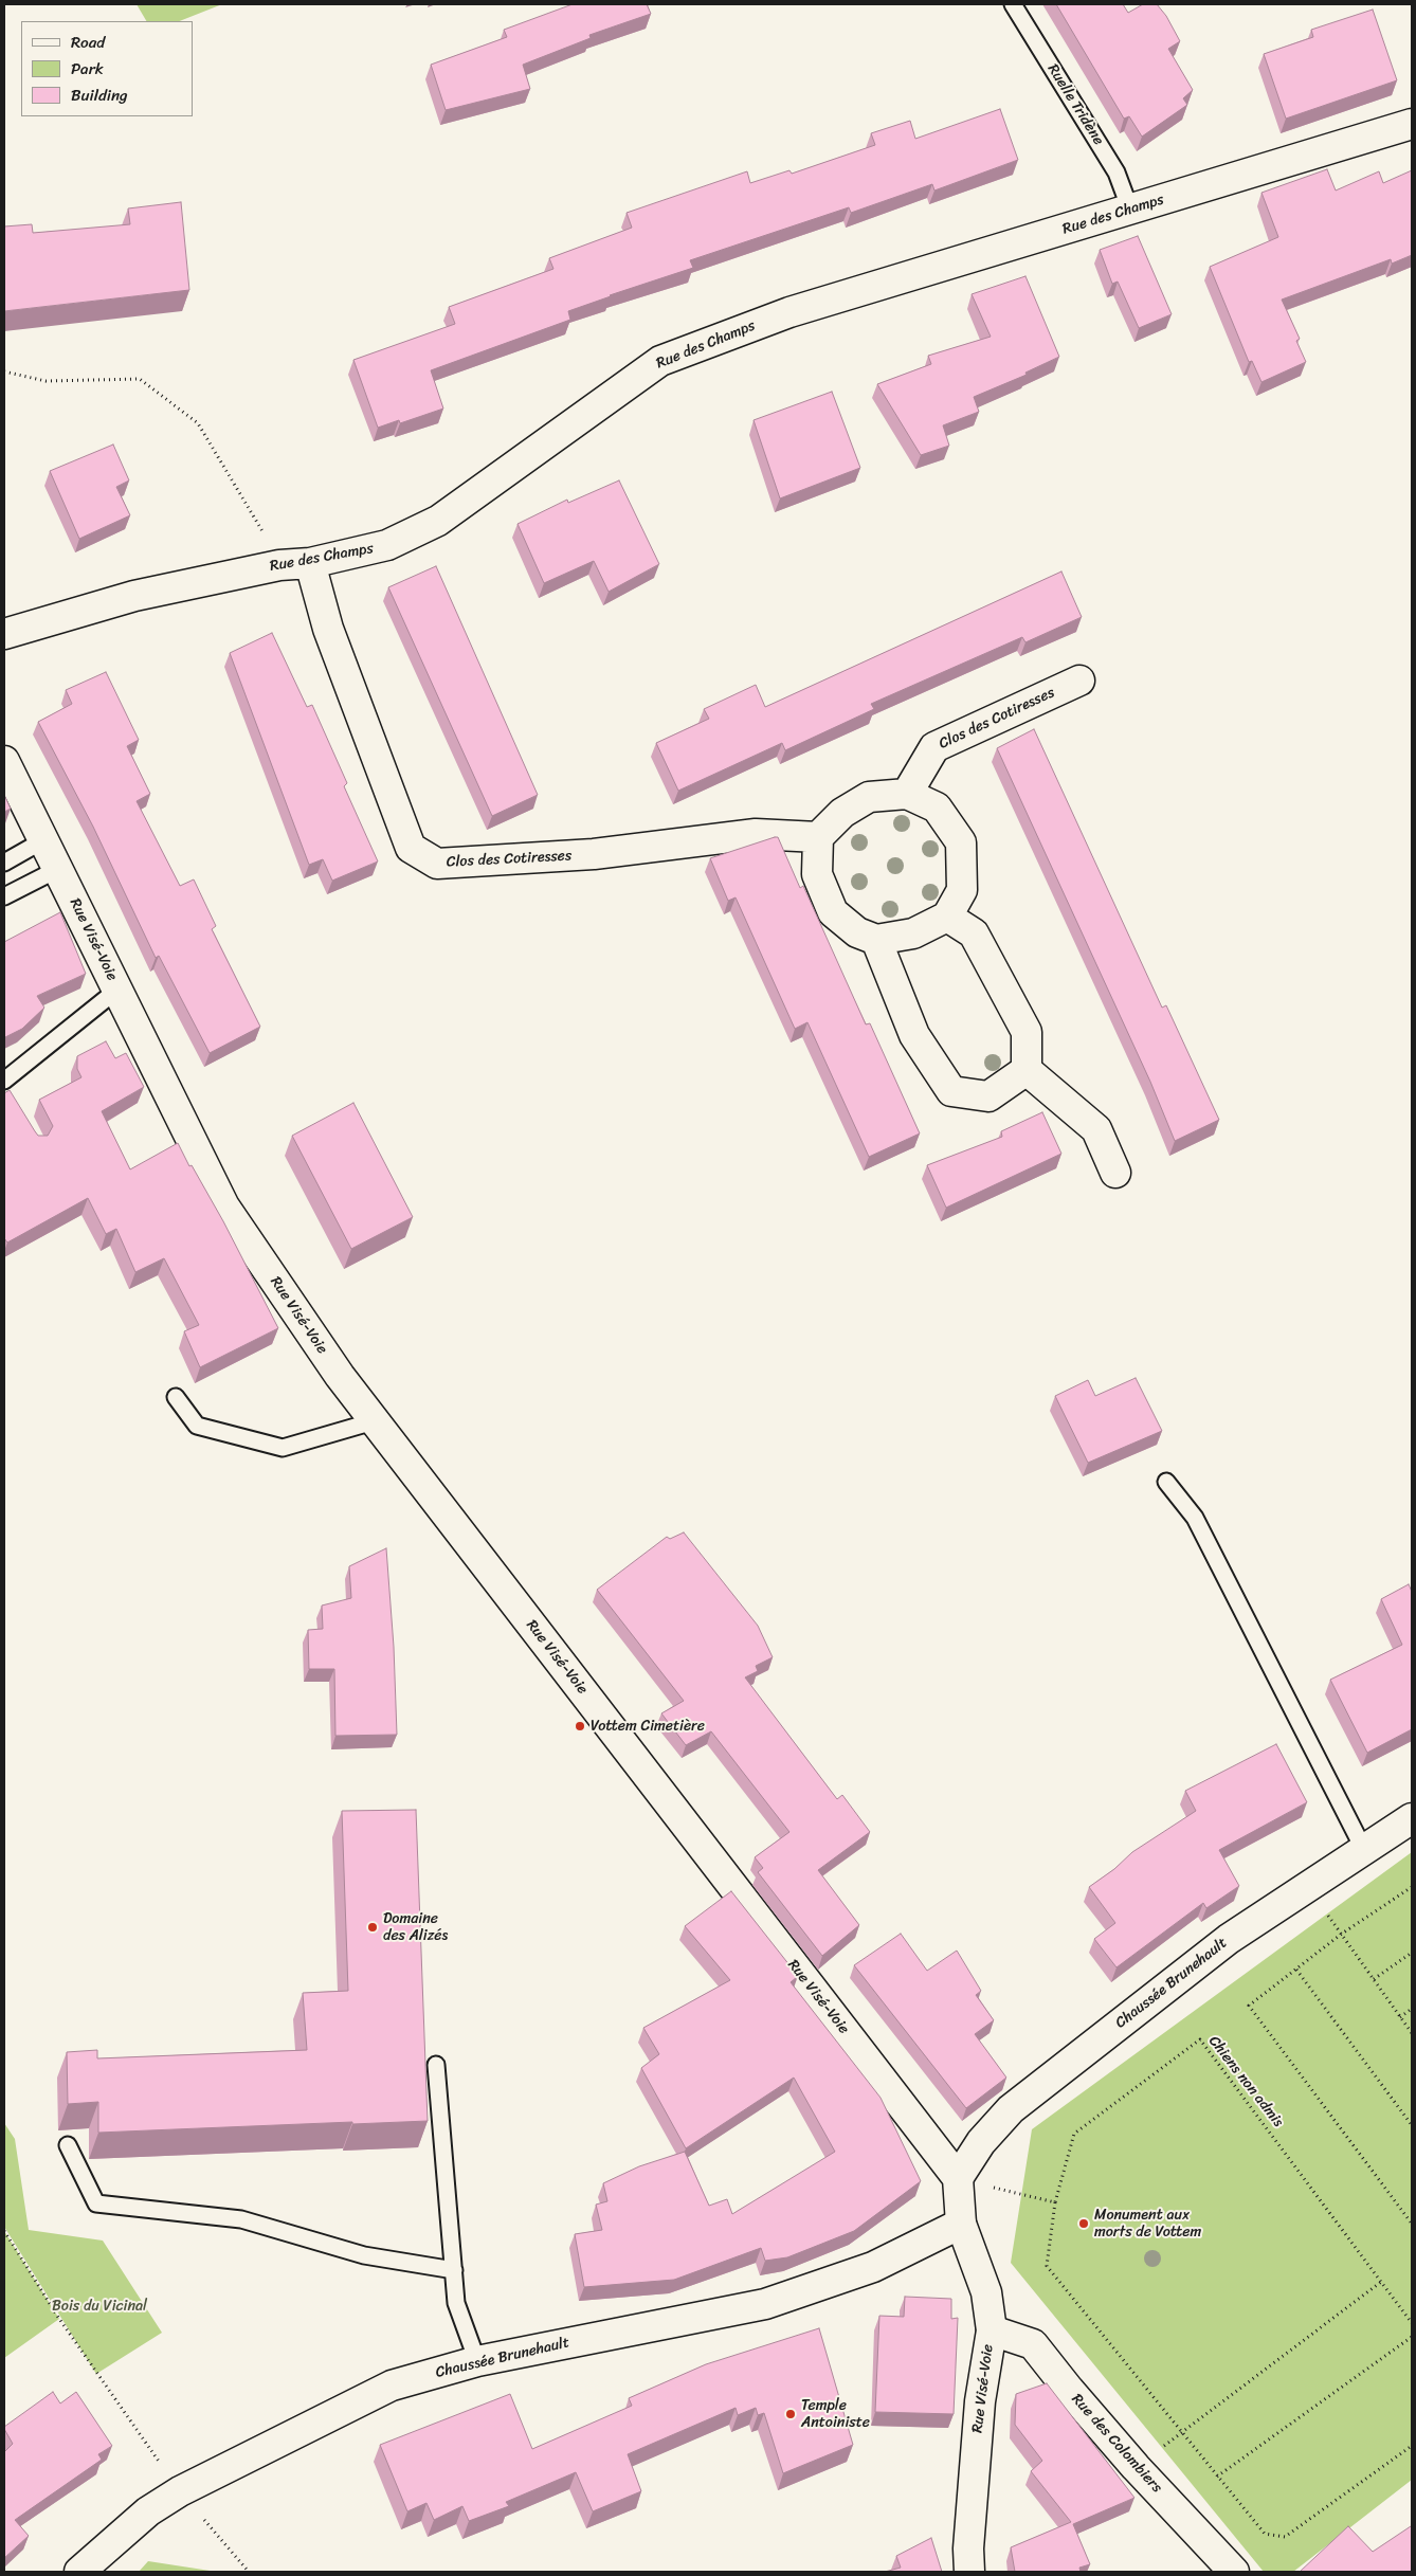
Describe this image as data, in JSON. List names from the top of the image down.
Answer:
{
  "streets": {
    "street": [
      "Rue des Champs",
      "Clos des Cotiresses",
      "Rue Visé-Voie",
      "Chaussée Brunehault",
      "Rue des Colombiers"
    ],
    "lane": ["Ruelle Tridène"],
    "path": ["Chiens non admis"]
  },
  "crossings": [
    ["Ruelle Tridène", "Rue des Champs"],
    ["Rue des Champs", "Clos des Cotiresses"],
    ["Rue Visé-Voie", "Chaussée Brunehault"],
    ["Rue Visé-Voie", "Rue des Colombiers"]
  ],
  "parks": ["Bois du Vicinal"],
  "places": [
    "Vottem Cimetière",
    "Domaine des Alizés",
    "Monument aux morts de Vottem",
    "Temple Antoiniste"
  ],
  "legend": ["Road", "Park", "Building"]
}
